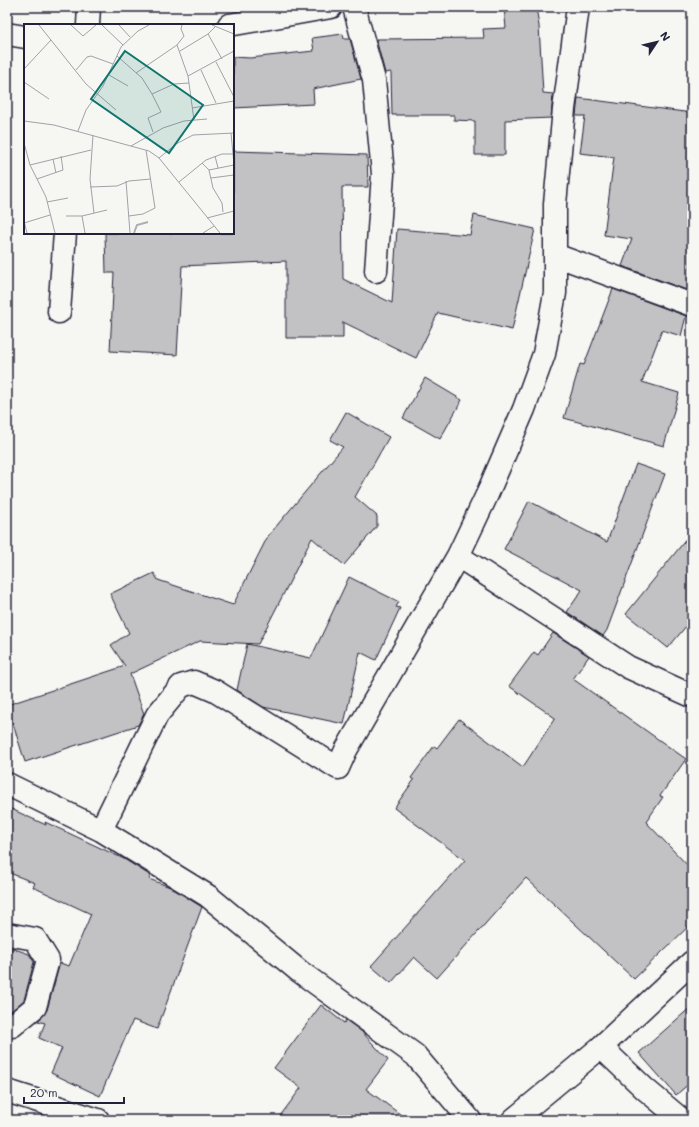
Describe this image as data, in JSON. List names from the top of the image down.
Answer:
{
  "scale_bar": "20 m",
  "north": "top right"
}
